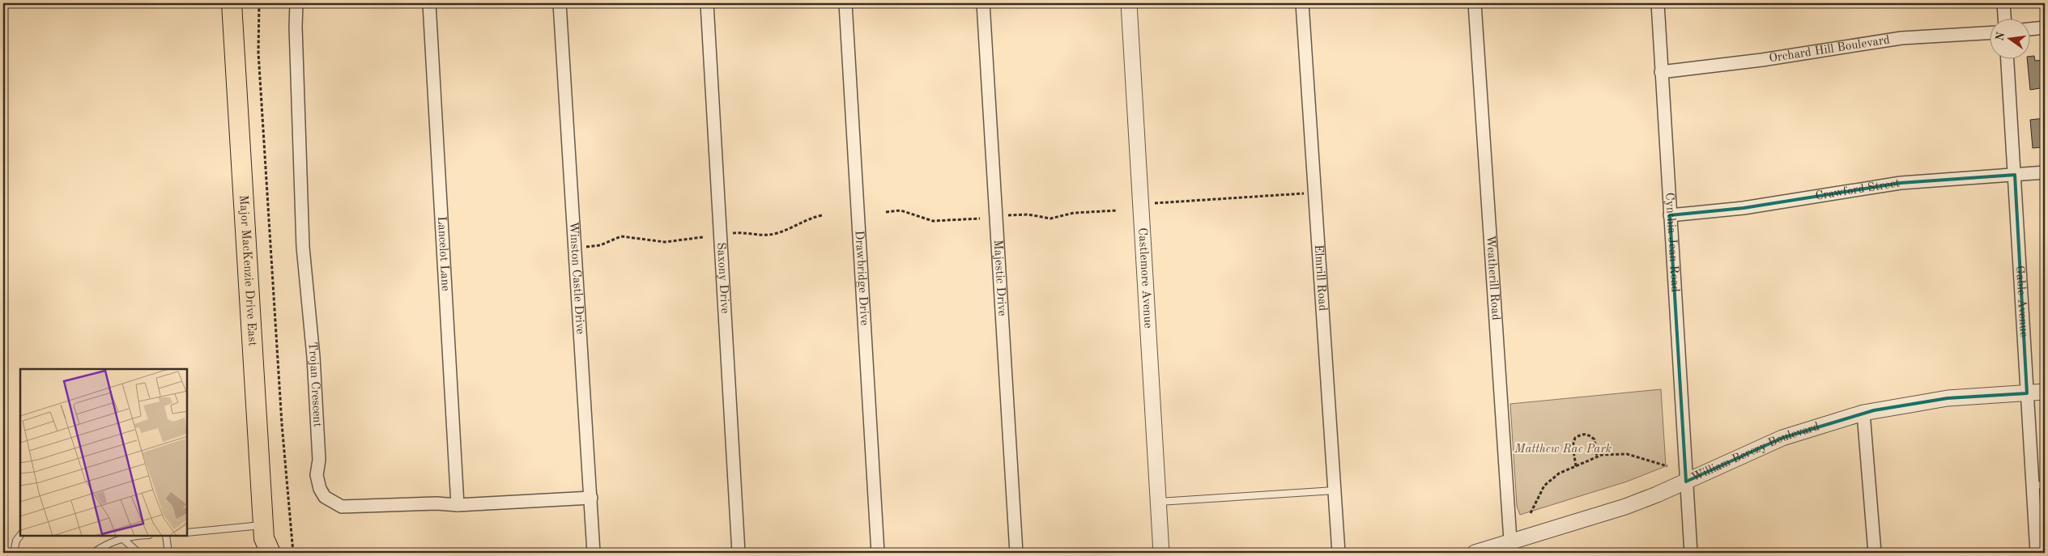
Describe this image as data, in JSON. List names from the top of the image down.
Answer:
{
  "streets": {
    "main road": ["Major MacKenzie Drive East"],
    "street": [
      "Orchard Hill Boulevard",
      "Crawford Street",
      "Cynthia Jean Road",
      "Lancelot Lane",
      "Winston Castle Drive",
      "Drawbridge Drive",
      "Majestic Drive",
      "Saxony Drive",
      "Castlemore Avenue",
      "Elmrill Road",
      "Weatherill Road",
      "Gable Avenue",
      "Trojan Crescent",
      "William Berczy Boulevard"
    ]
  },
  "crossings": [
    ["Orchard Hill Boulevard", "Cynthia Jean Road"],
    ["Crawford Street", "Cynthia Jean Road"],
    ["Crawford Street", "Gable Avenue"],
    ["Cynthia Jean Road", "William Berczy Boulevard"],
    ["Lancelot Lane", "Trojan Crescent"],
    ["Winston Castle Drive", "Trojan Crescent"],
    ["Weatherill Road", "William Berczy Boulevard"],
    ["Gable Avenue", "William Berczy Boulevard"]
  ],
  "parks": ["Matthew Rae Park"],
  "north": "left"
}
